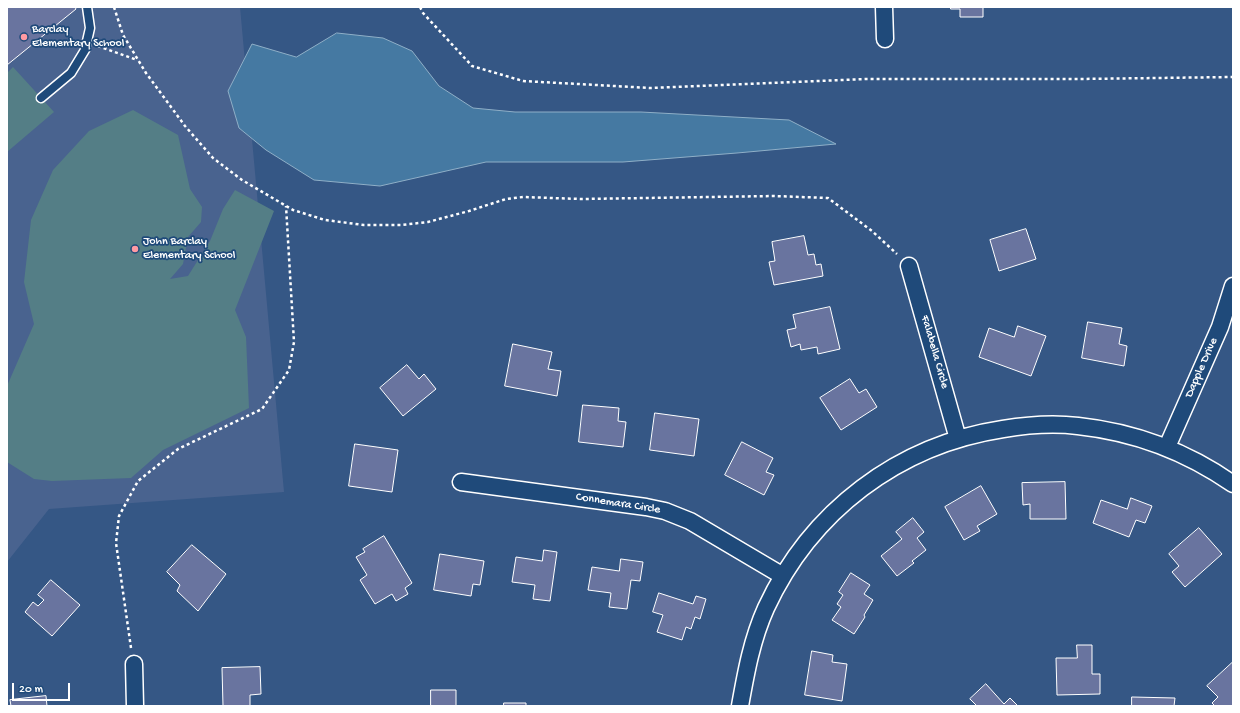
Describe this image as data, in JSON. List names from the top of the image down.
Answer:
{
  "streets": {
    "street": ["Falabella Circle", "Dapple Drive", "Connemara Circle"]
  },
  "places": ["Barclay Elementary School", "John Barclay Elementary School"],
  "scale_bar": "20 m"
}
